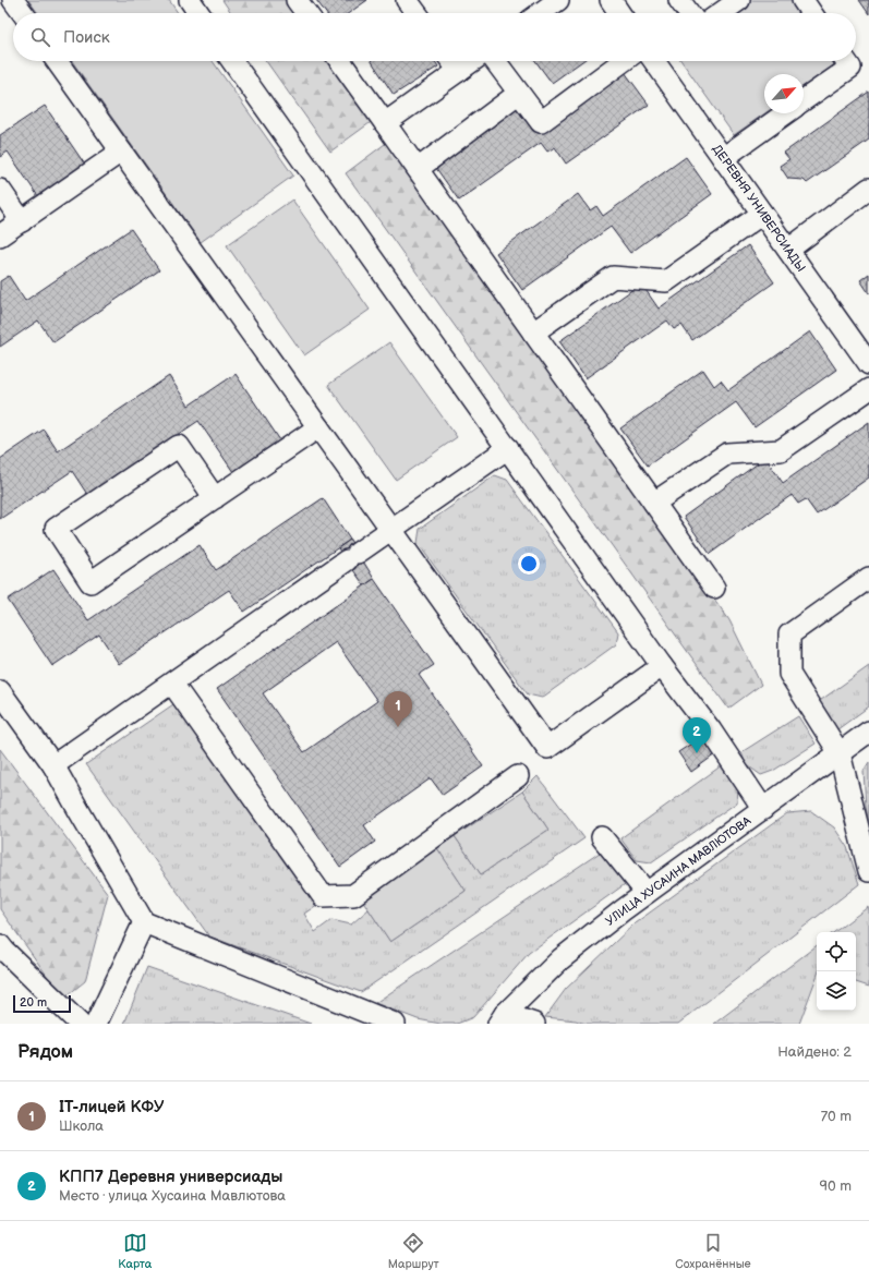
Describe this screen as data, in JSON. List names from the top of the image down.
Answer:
{
  "streets": {
    "street": ["ДЕРЕВНЯ УНИВЕРСИАДЫ", "УЛИЦА ХУСАИНА МАВЛЮТОВА"]
  },
  "scale_bar": "20 m",
  "north": "top right",
  "page": {
    "search": "Поиск",
    "pins": ["1", "2"],
    "scale": "20 m",
    "heading": ["Рядом", "Найдено: 2"],
    "list": [
      {
        "mark": "1",
        "name": "IT-лицей КФУ",
        "note": "Школа",
        "value": "70 m"
      },
      {
        "mark": "2",
        "name": "КПП7 Деревня универсиады",
        "note": "Место · улица Хусаина Мавлютова",
        "value": "90 m"
      }
    ],
    "nav": ["Карта", "Маршрут", "Сохранённые"]
  }
}
